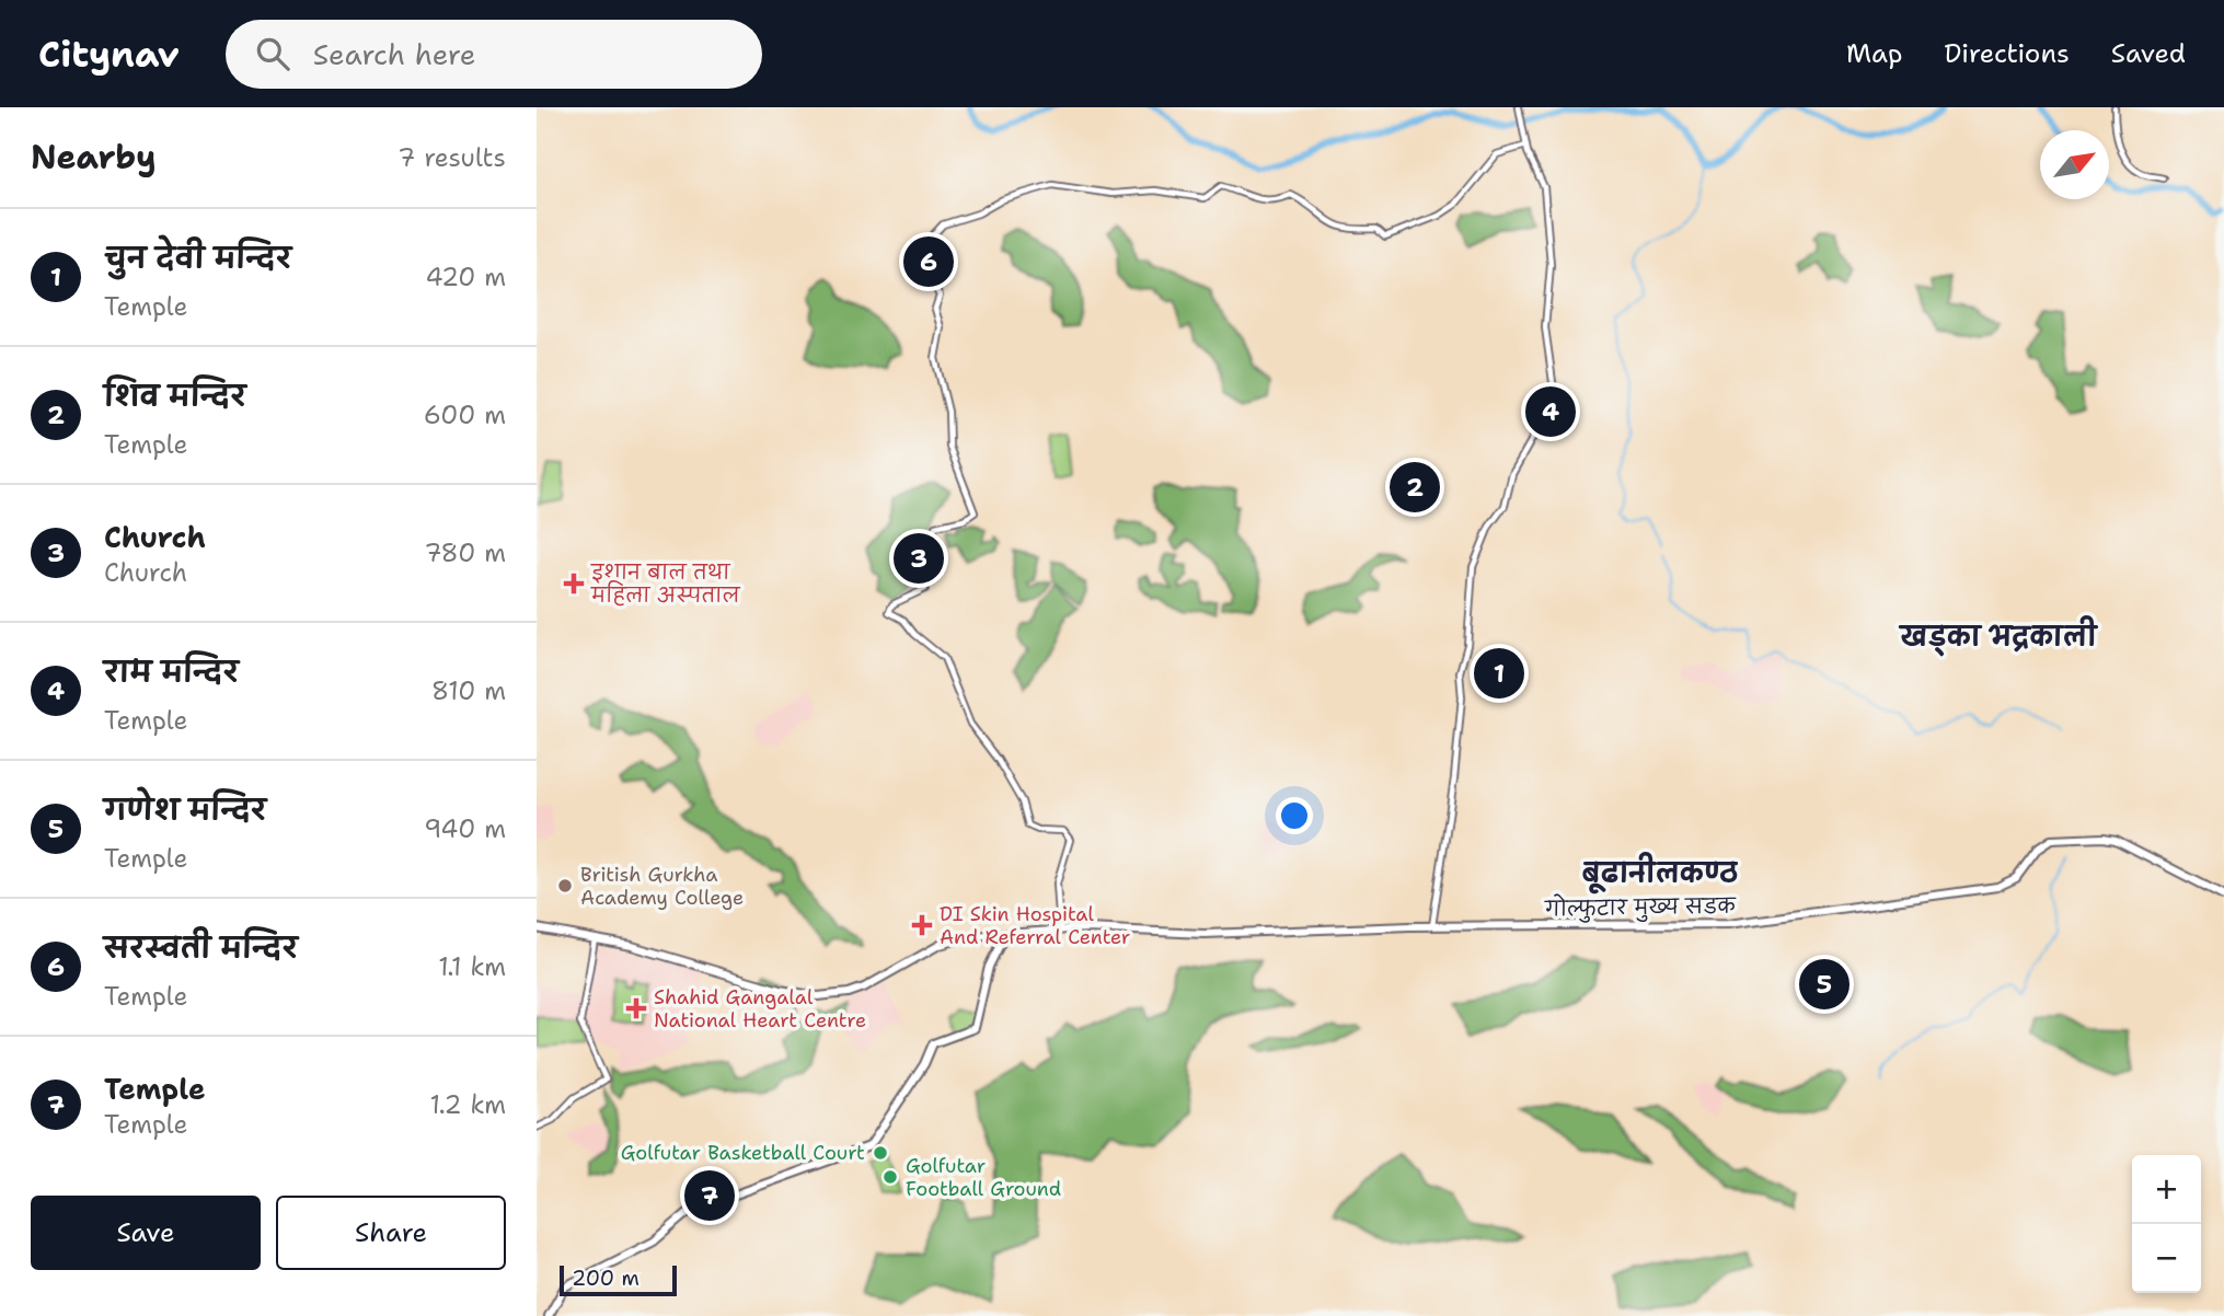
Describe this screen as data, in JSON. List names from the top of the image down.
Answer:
{
  "streets": {
    "main road": ["गोल्फुटार मुख्य सडक"]
  },
  "districts": ["खड्का भद्रकाली", "बूढानीलकण्ठ"],
  "places": {
    "health": ["इशान बाल तथा महिला अस्पताल", "DI Skin Hospital And Referral Center", "Shahid Gangalal National Heart Centre"],
    "other": ["British Gurkha Academy College", "Golfutar Basketball Court", "Golfutar Football Ground"]
  },
  "scale_bar": "200 m",
  "north": "top right",
  "page": {
    "header": "Citynav",
    "search": "Search here",
    "nav": ["Map", "Directions", "Saved"],
    "heading": ["Nearby", "7 results"],
    "list": [
      {
        "mark": "1",
        "name": "चुन देवी मन्दिर",
        "note": "Temple",
        "value": "420 m"
      },
      {
        "mark": "2",
        "name": "शिव मन्दिर",
        "note": "Temple",
        "value": "600 m"
      },
      {
        "mark": "3",
        "name": "Church",
        "note": "Church",
        "value": "780 m"
      },
      {
        "mark": "4",
        "name": "राम मन्दिर",
        "note": "Temple",
        "value": "810 m"
      },
      {
        "mark": "5",
        "name": "गणेश मन्दिर",
        "note": "Temple",
        "value": "940 m"
      },
      {
        "mark": "6",
        "name": "सरस्वती मन्दिर",
        "note": "Temple",
        "value": "1.1 km"
      },
      {
        "mark": "7",
        "name": "Temple",
        "note": "Temple",
        "value": "1.2 km"
      }
    ],
    "pins": [
      "6",
      "4",
      "2",
      "3",
      "1",
      "5",
      "7"
    ],
    "map_buttons": ["+", "−"],
    "buttons": ["Save", "Share"],
    "scale": "200 m"
  }
}
